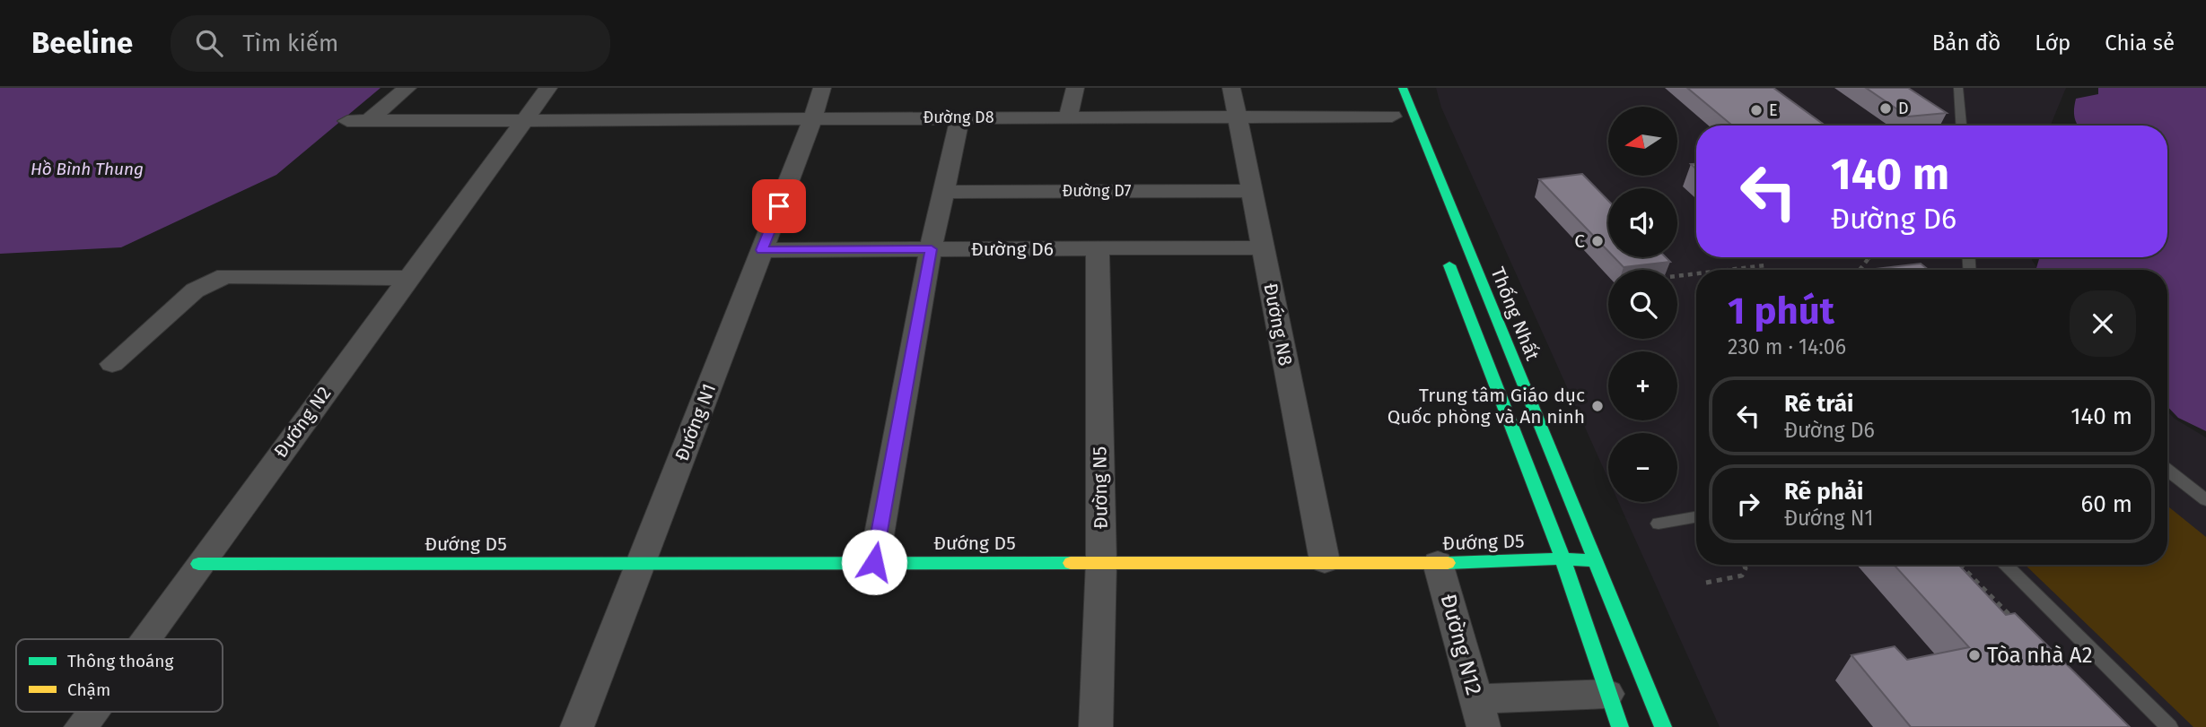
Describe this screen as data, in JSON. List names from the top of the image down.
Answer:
{
  "streets": {
    "main road": ["Thống Nhất", "Đướng D5"],
    "street": [
      "Đường D8",
      "Đường D7",
      "Đường D6",
      "Đướng N8",
      "Đướng N2",
      "Đướng N1",
      "Đường N5",
      "Đường N12"
    ]
  },
  "crossings": [
    ["Đường D8", "Đướng N8"],
    ["Đường D8", "Đướng N2"],
    ["Đường D8", "Đướng N1"],
    ["Đường D7", "Đướng N8"],
    ["Đường D6", "Đướng N8"],
    ["Đường D6", "Đướng N1"],
    ["Đường D6", "Đường N5"],
    ["Thống Nhất", "Đướng D5"],
    ["Đướng N8", "Đướng D5"],
    ["Đướng N2", "Đướng D5"],
    ["Đướng N1", "Đướng D5"],
    ["Đường N5", "Đướng D5"],
    ["Đướng D5", "Đường N12"]
  ],
  "water": ["Hồ Bình Thung"],
  "places": [
    "D",
    "E",
    "C",
    "Trung tâm Giáo dục Quốc phòng và An ninh",
    "Tòa nhà A2"
  ],
  "legend": ["Thông thoáng", "Chậm"],
  "north": "left",
  "page": {
    "header": "Beeline",
    "search": "Tìm kiếm",
    "nav": ["Bản đồ", "Lớp", "Chia sẻ"],
    "map_buttons": ["+", "−"],
    "turn": ["140 m", "Đường D6"],
    "heading": ["1 phút", "230 m · 14:06"],
    "list": [
      {
        "name": "Rẽ trái",
        "note": "Đường D6",
        "value": "140 m"
      },
      {
        "name": "Rẽ phải",
        "note": "Đướng N1",
        "value": "60 m"
      }
    ]
  }
}
